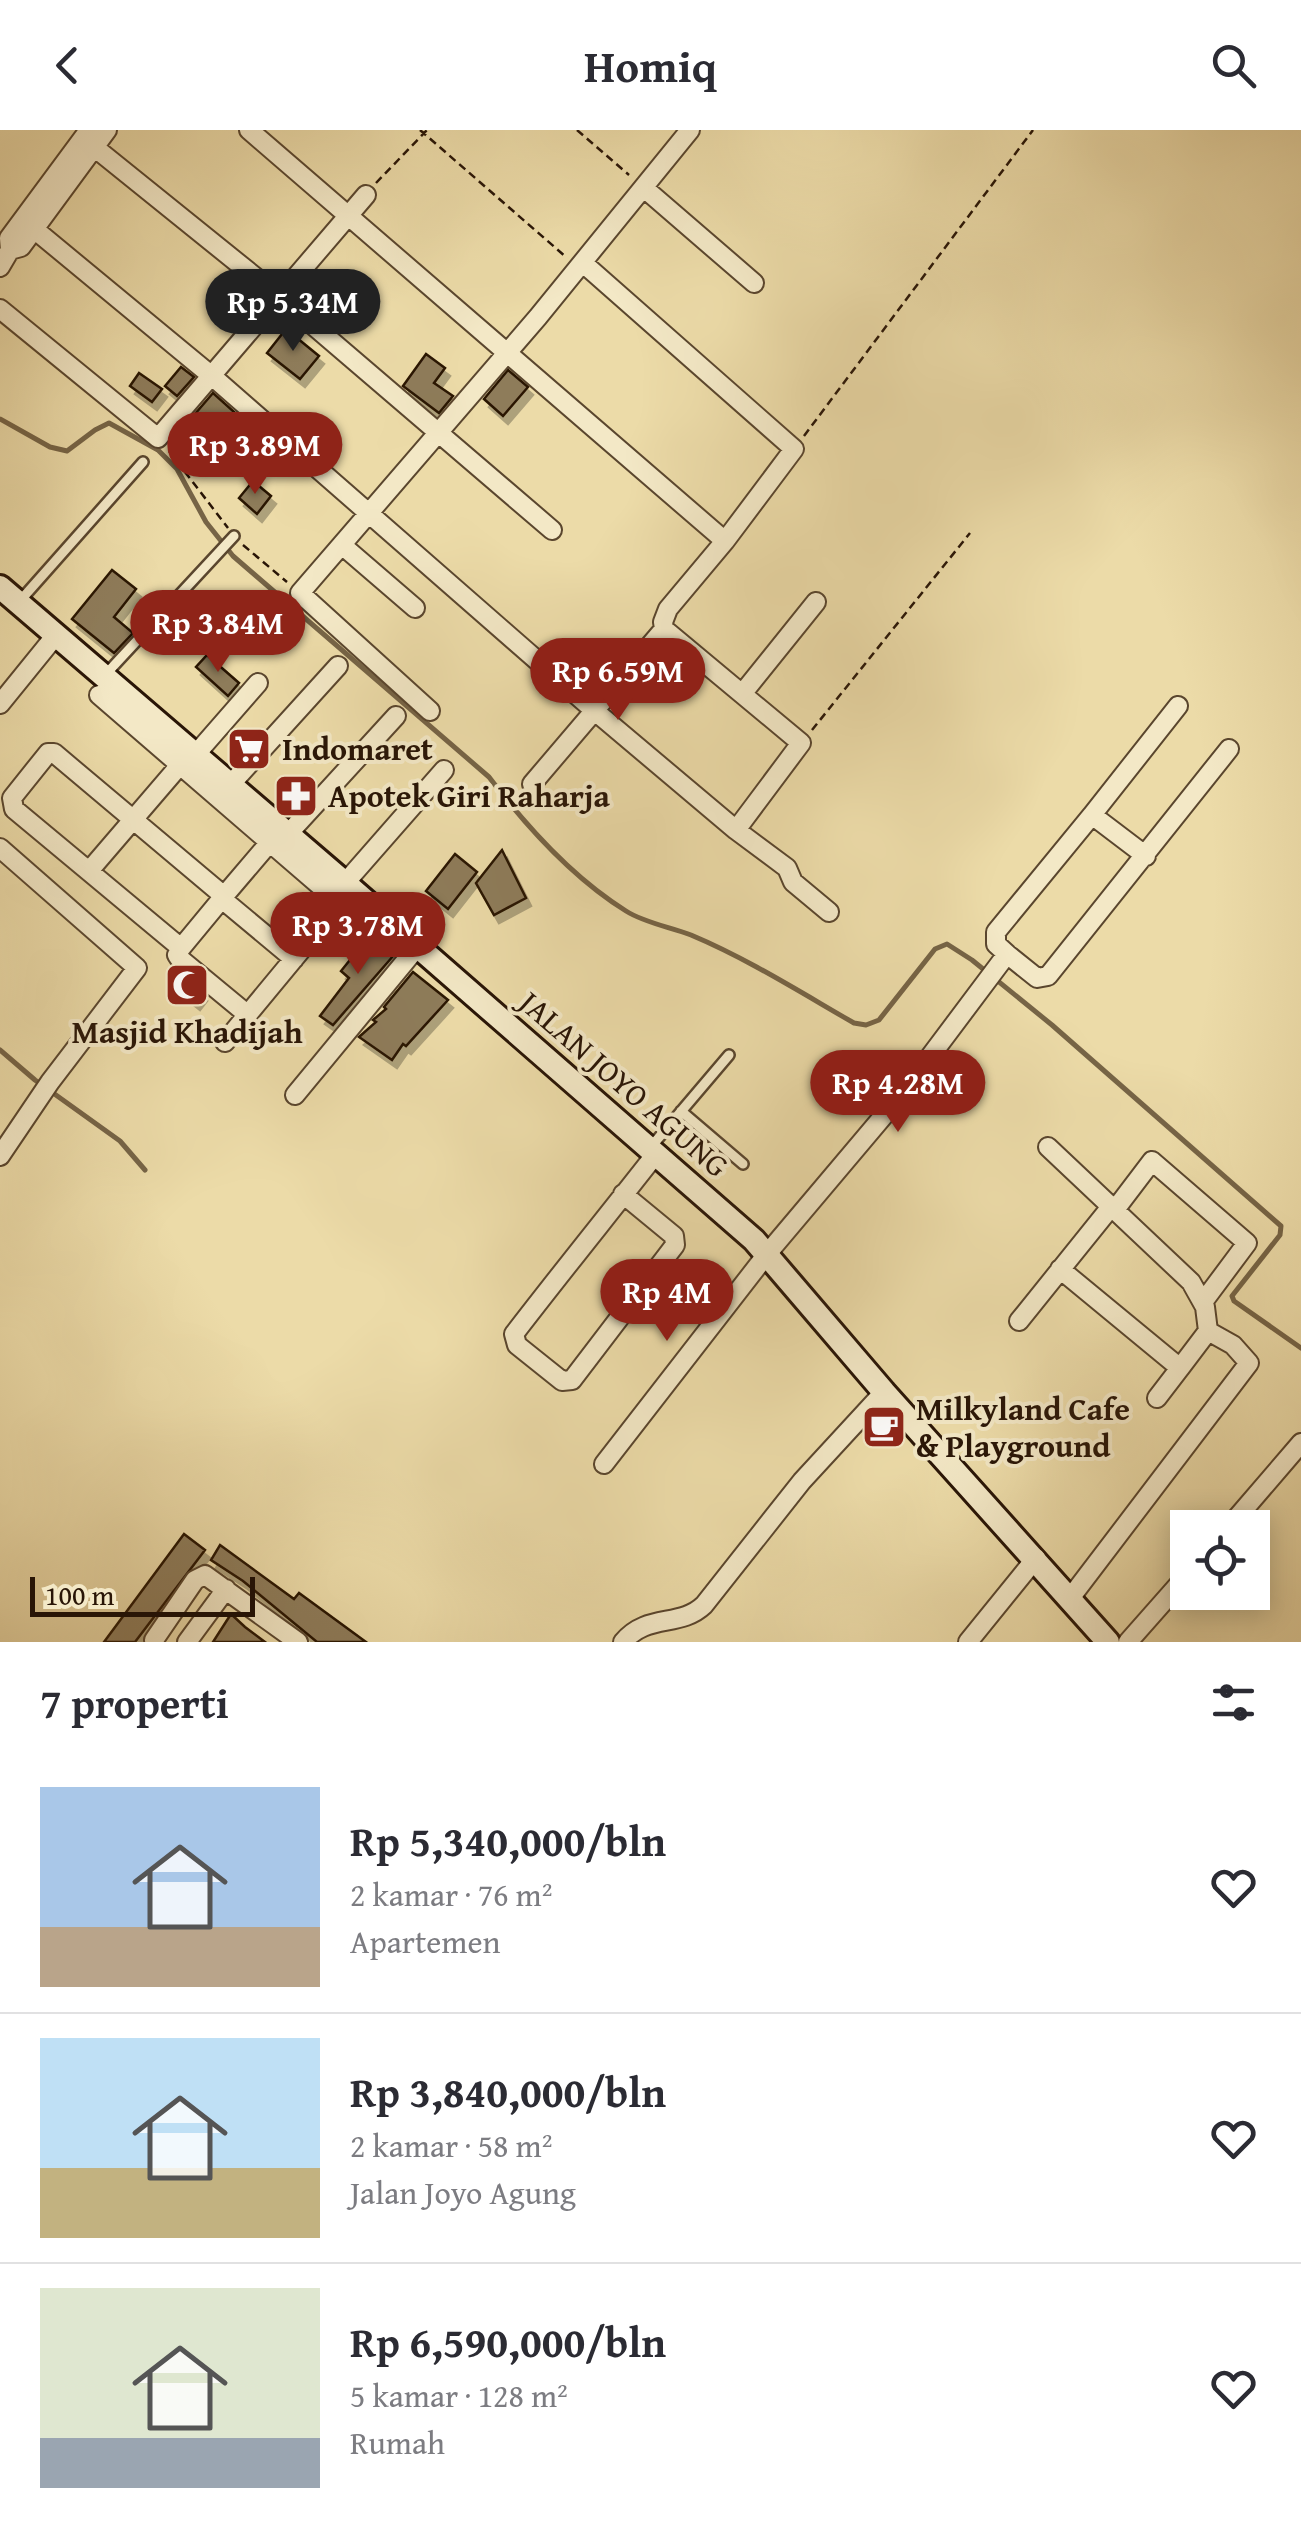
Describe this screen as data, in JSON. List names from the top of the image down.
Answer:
{
  "streets": {
    "main road": ["JALAN JOYO AGUNG"]
  },
  "places": {
    "supermarket": ["Indomaret"],
    "pharmacy": ["Apotek Giri Raharja"],
    "mosque": ["Masjid Khadijah"],
    "cafe": ["Milkyland Cafe & Playground"]
  },
  "scale_bar": "100 m",
  "page": {
    "header": "Homiq",
    "price": [
      "Rp 5.34M",
      "Rp 3.89M",
      "Rp 3.84M",
      "Rp 6.59M",
      "Rp 3.78M",
      "Rp 4.28M",
      "Rp 4M"
    ],
    "scale": "100 m",
    "heading": "7 properti",
    "list": [
      {
        "name": "Rp 5,340,000/bln",
        "note": "2 kamar · 76 m² · Apartemen"
      },
      {
        "name": "Rp 3,840,000/bln",
        "note": "2 kamar · 58 m² · Jalan Joyo Agung"
      },
      {
        "name": "Rp 6,590,000/bln",
        "note": "5 kamar · 128 m² · Rumah"
      }
    ]
  }
}
